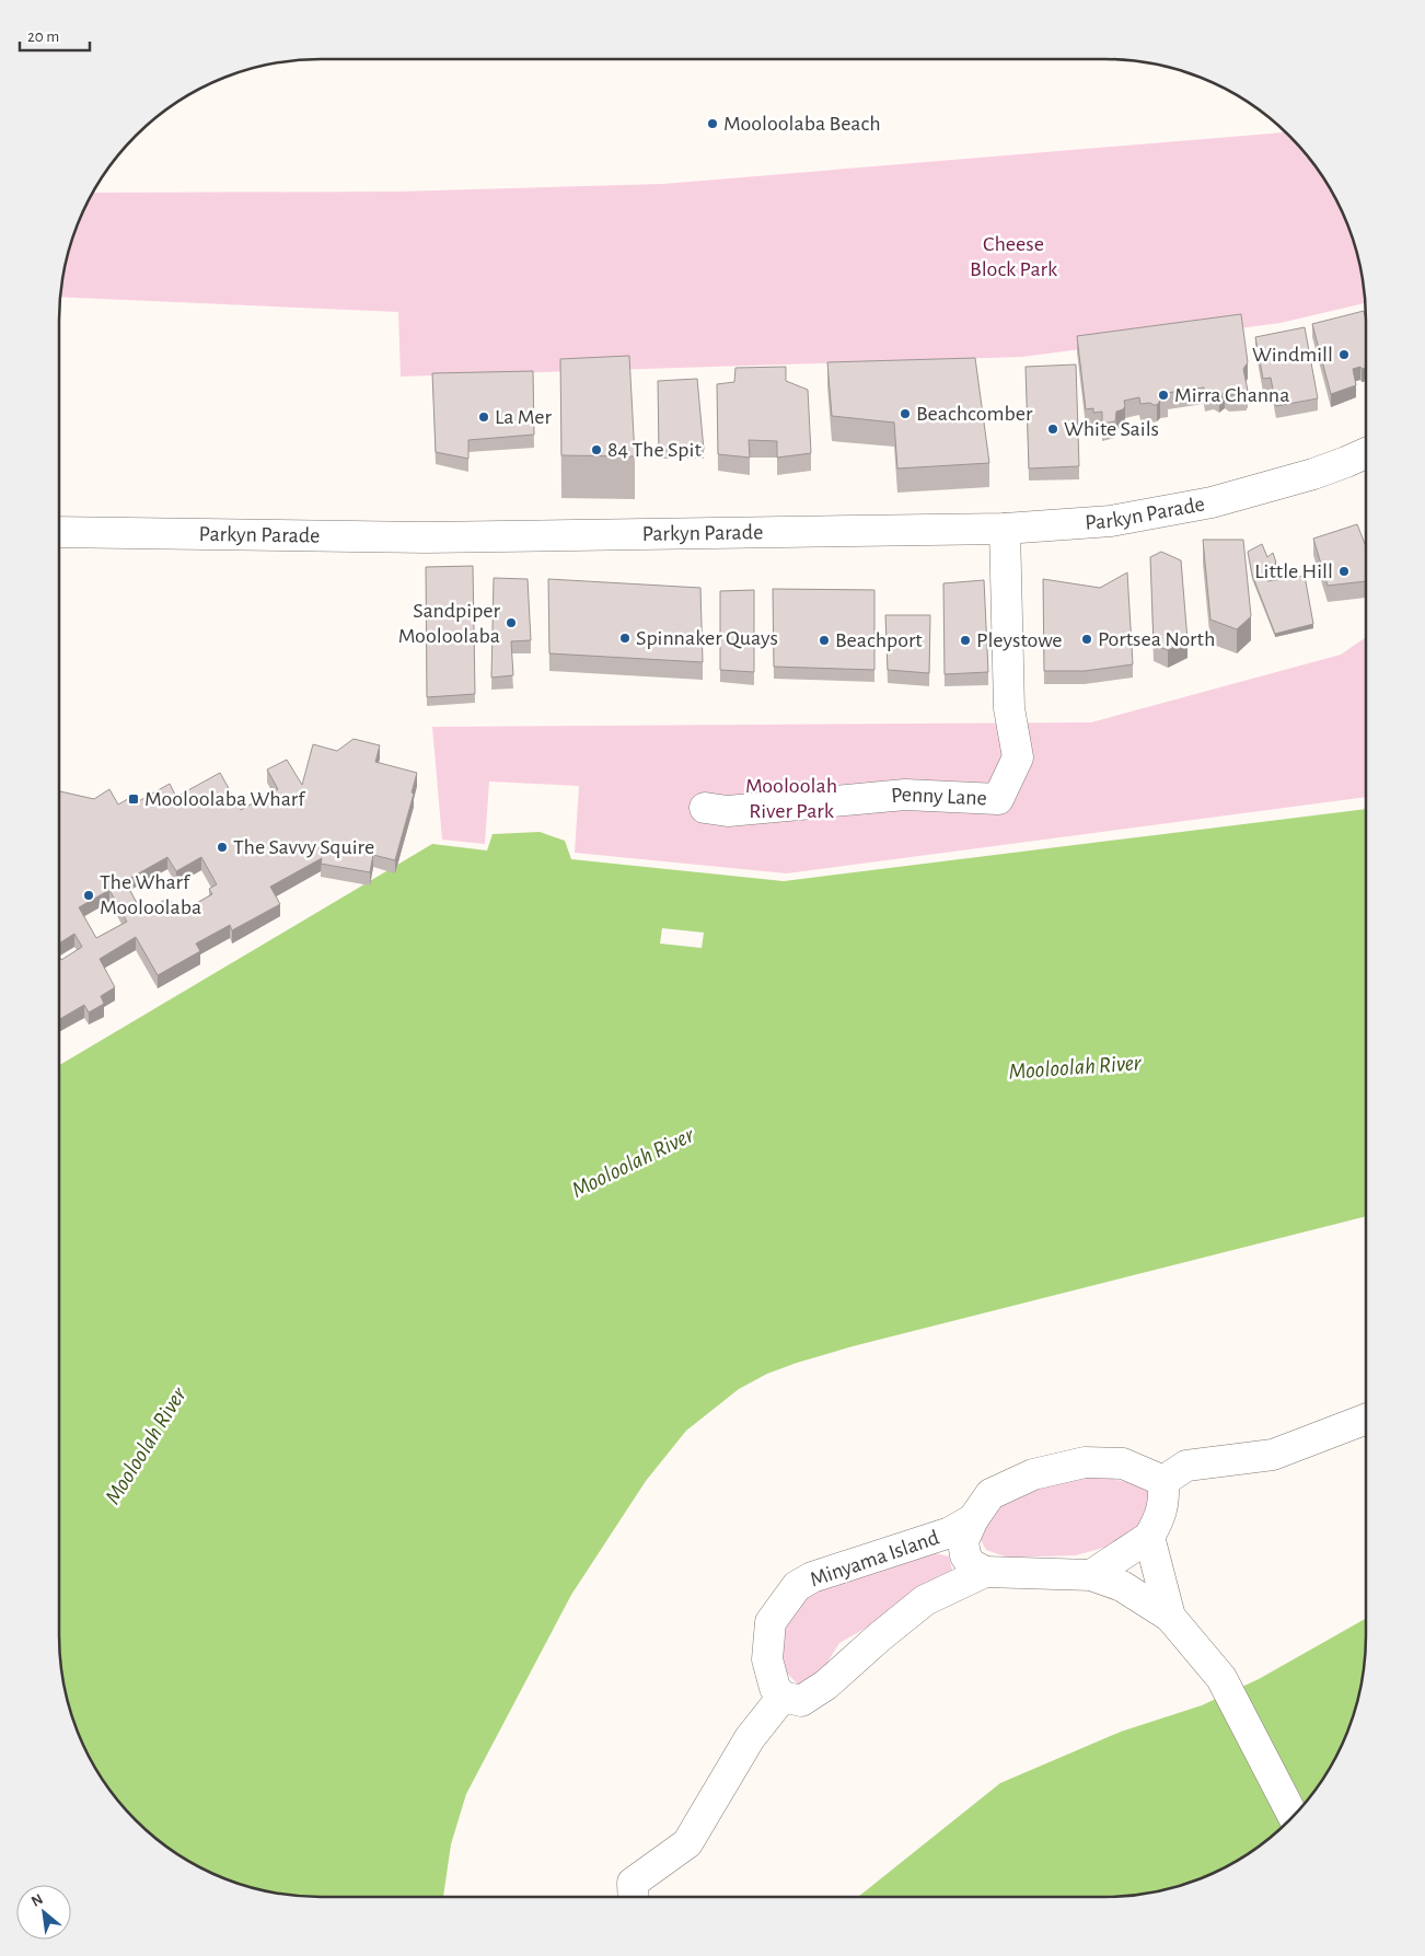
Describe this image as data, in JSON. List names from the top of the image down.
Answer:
{
  "streets": {
    "street": ["Parkyn Parade", "Penny Lane", "Minyama Island"]
  },
  "crossings": [
    ["Parkyn Parade", "Penny Lane"]
  ],
  "water": ["Mooloolah River"],
  "parks": ["Cheese Block Park", "Mooloolah River Park"],
  "places": {
    "other": [
      "Mooloolaba Beach",
      "Windmill",
      "Mirra Channa",
      "Beachcomber",
      "La Mer",
      "White Sails",
      "84 The Spit",
      "Little Hill",
      "Sandpiper Mooloolaba",
      "Spinnaker Quays",
      "Portsea North",
      "Beachport",
      "Pleystowe",
      "The Savvy Squire",
      "The Wharf Mooloolaba"
    ],
    "transit": ["Mooloolaba Wharf"]
  },
  "scale_bar": "20 m",
  "north": "top left"
}
